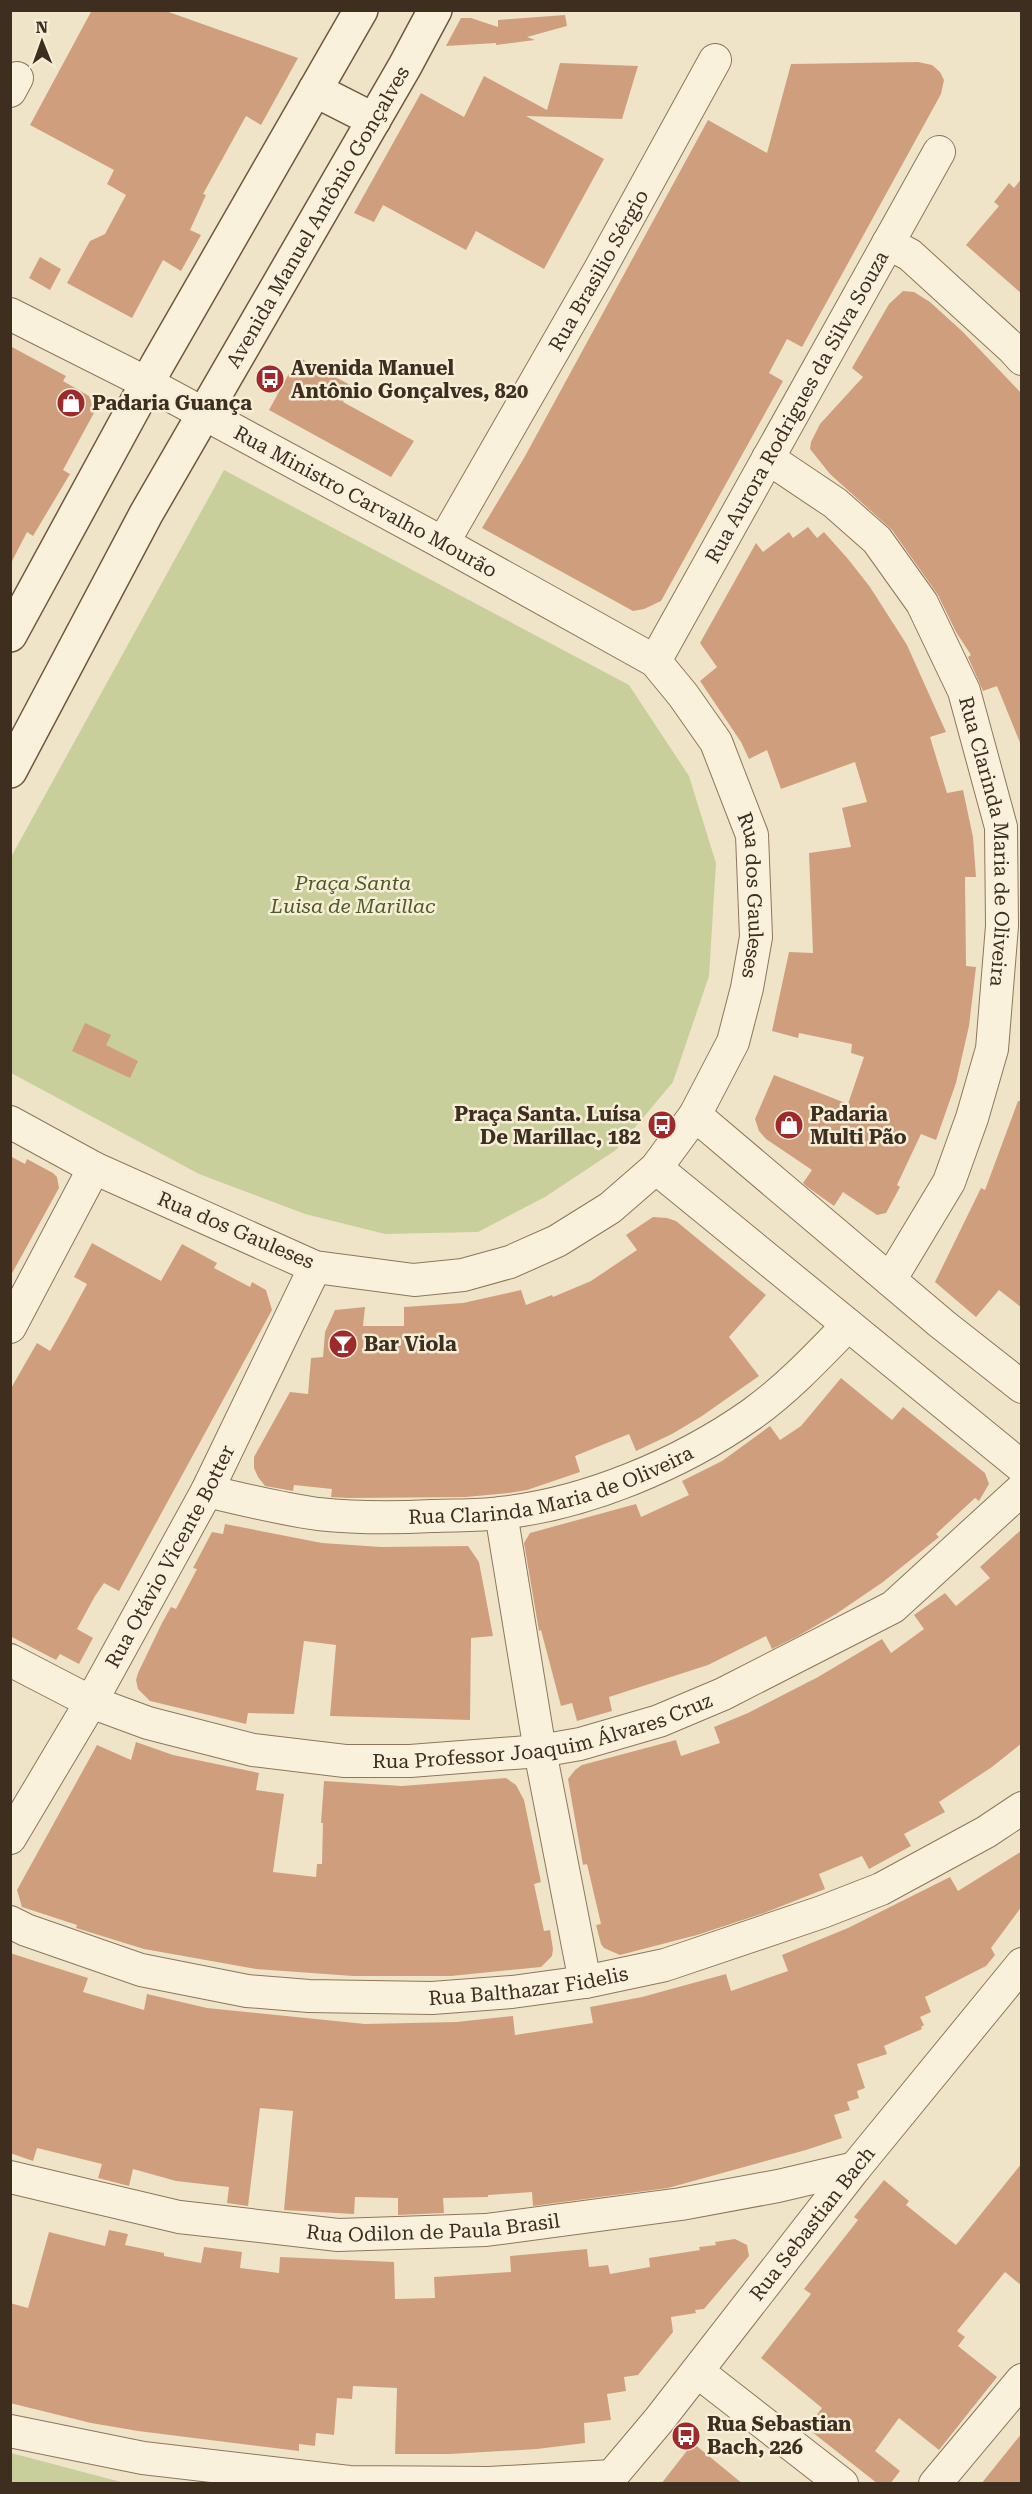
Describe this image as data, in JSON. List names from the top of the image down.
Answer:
{
  "streets": {
    "main road": ["Avenida Manuel Antônio Gonçalves"],
    "street": [
      "Rua Brasilio Sérgio",
      "Rua Aurora Rodrigues da Silva Souza",
      "Rua Ministro Carvalho Mourão",
      "Rua Clarinda Maria de Oliveira",
      "Rua dos Gauleses",
      "Rua Otávio Vicente Botter",
      "Rua Professor Joaquim Álvares Cruz",
      "Rua Balthazar Fidelis",
      "Rua Sebastian Bach",
      "Rua Odilon de Paula Brasil"
    ]
  },
  "crossings": [
    ["Avenida Manuel Antônio Gonçalves", "Rua Ministro Carvalho Mourão"],
    ["Rua Brasilio Sérgio", "Rua Ministro Carvalho Mourão"],
    ["Rua Aurora Rodrigues da Silva Souza", "Rua Ministro Carvalho Mourão"],
    ["Rua Aurora Rodrigues da Silva Souza", "Rua Clarinda Maria de Oliveira"],
    ["Rua Aurora Rodrigues da Silva Souza", "Rua dos Gauleses"],
    ["Rua Ministro Carvalho Mourão", "Rua dos Gauleses"],
    ["Rua Clarinda Maria de Oliveira", "Rua Otávio Vicente Botter"],
    ["Rua dos Gauleses", "Rua Otávio Vicente Botter"],
    ["Rua Otávio Vicente Botter", "Rua Professor Joaquim Álvares Cruz"],
    ["Rua Sebastian Bach", "Rua Odilon de Paula Brasil"]
  ],
  "parks": ["Praça Santa Luisa de Marillac"],
  "places": {
    "bus stop": ["Avenida Manuel Antônio Gonçalves, 820", "Praça Santa. Luísa De Marillac, 182", "Rua Sebastian Bach, 226"],
    "shop": ["Padaria Guança", "Padaria Multi Pão"],
    "bar": ["Bar Viola"]
  },
  "north": "top"
}
